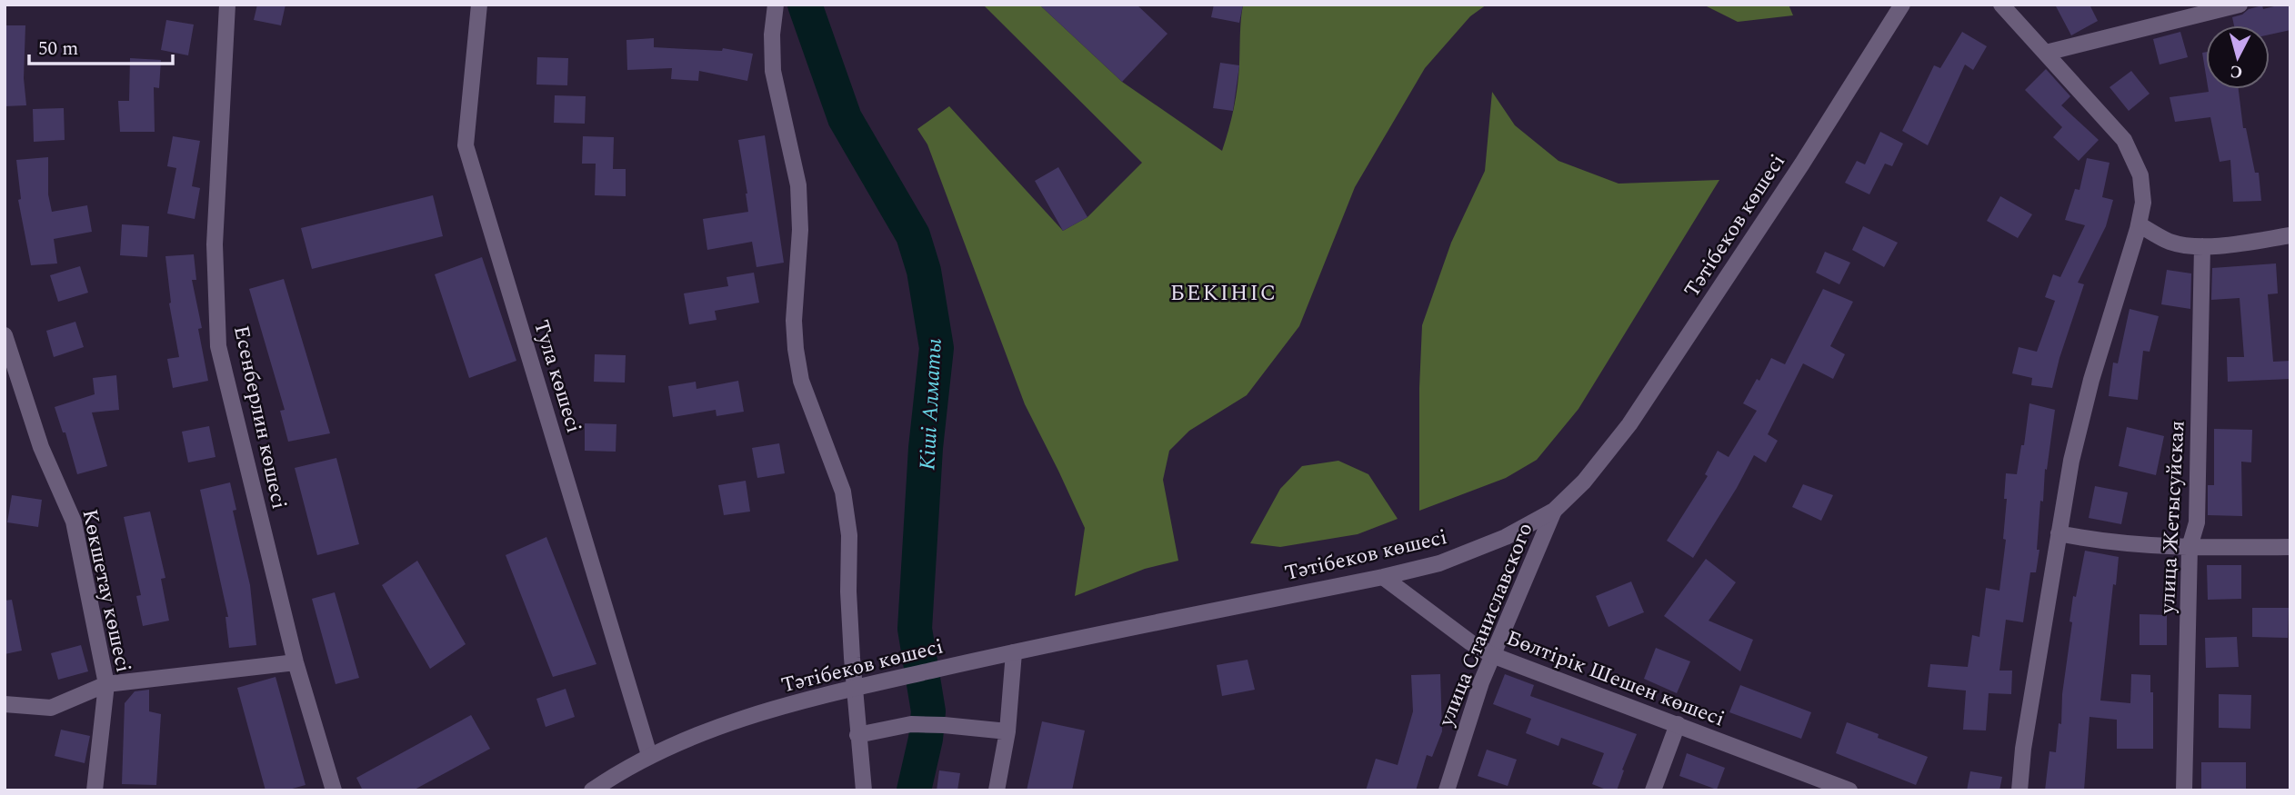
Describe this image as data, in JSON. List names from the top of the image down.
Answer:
{
  "streets": {
    "street": [
      "Тәтібеков көшесі",
      "Тула көшесі",
      "Есенберлин көшесі",
      "улица Жетысуйская",
      "Көкшетау көшесі",
      "улица Станиславского",
      "Бөлтірік Шешен көшесі"
    ]
  },
  "crossings": [
    ["Тәтібеков көшесі", "Тула көшесі"],
    ["Тәтібеков көшесі", "улица Станиславского"],
    ["Тәтібеков көшесі", "Бөлтірік Шешен көшесі"],
    ["улица Станиславского", "Бөлтірік Шешен көшесі"]
  ],
  "districts": ["БЕКІНІС"],
  "water": ["Кіші Алматы"],
  "scale_bar": "50 m",
  "north": "bottom"
}
